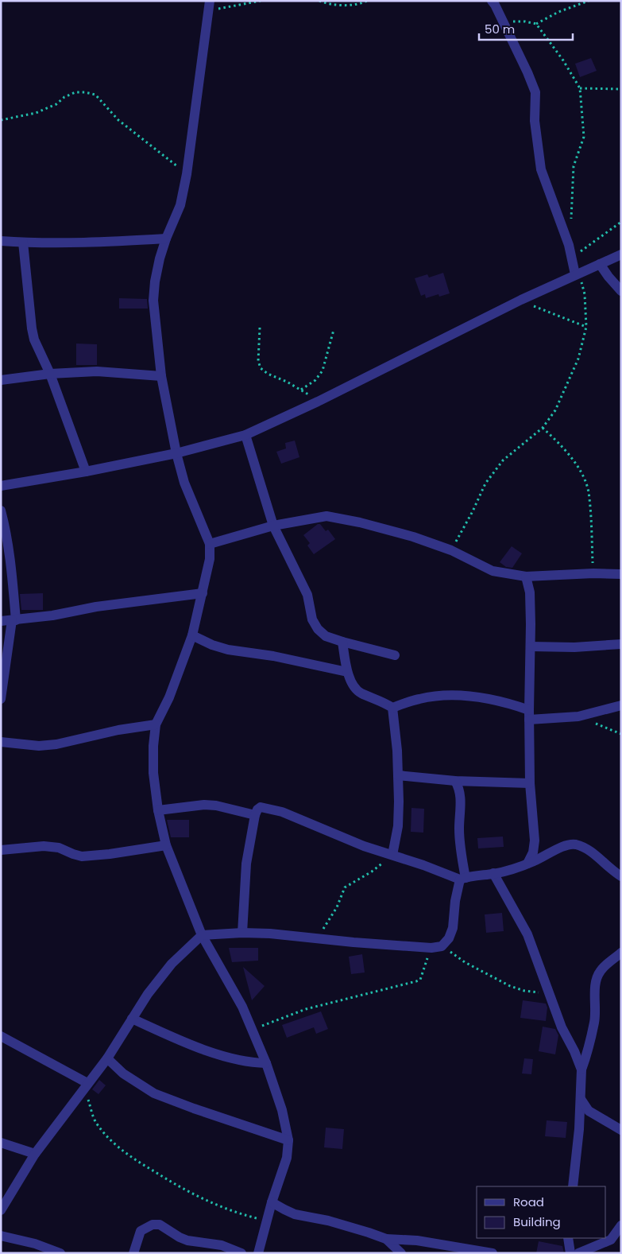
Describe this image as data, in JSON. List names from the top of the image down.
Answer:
{
  "legend": ["Road", "Building"],
  "scale_bar": "50 m"
}
